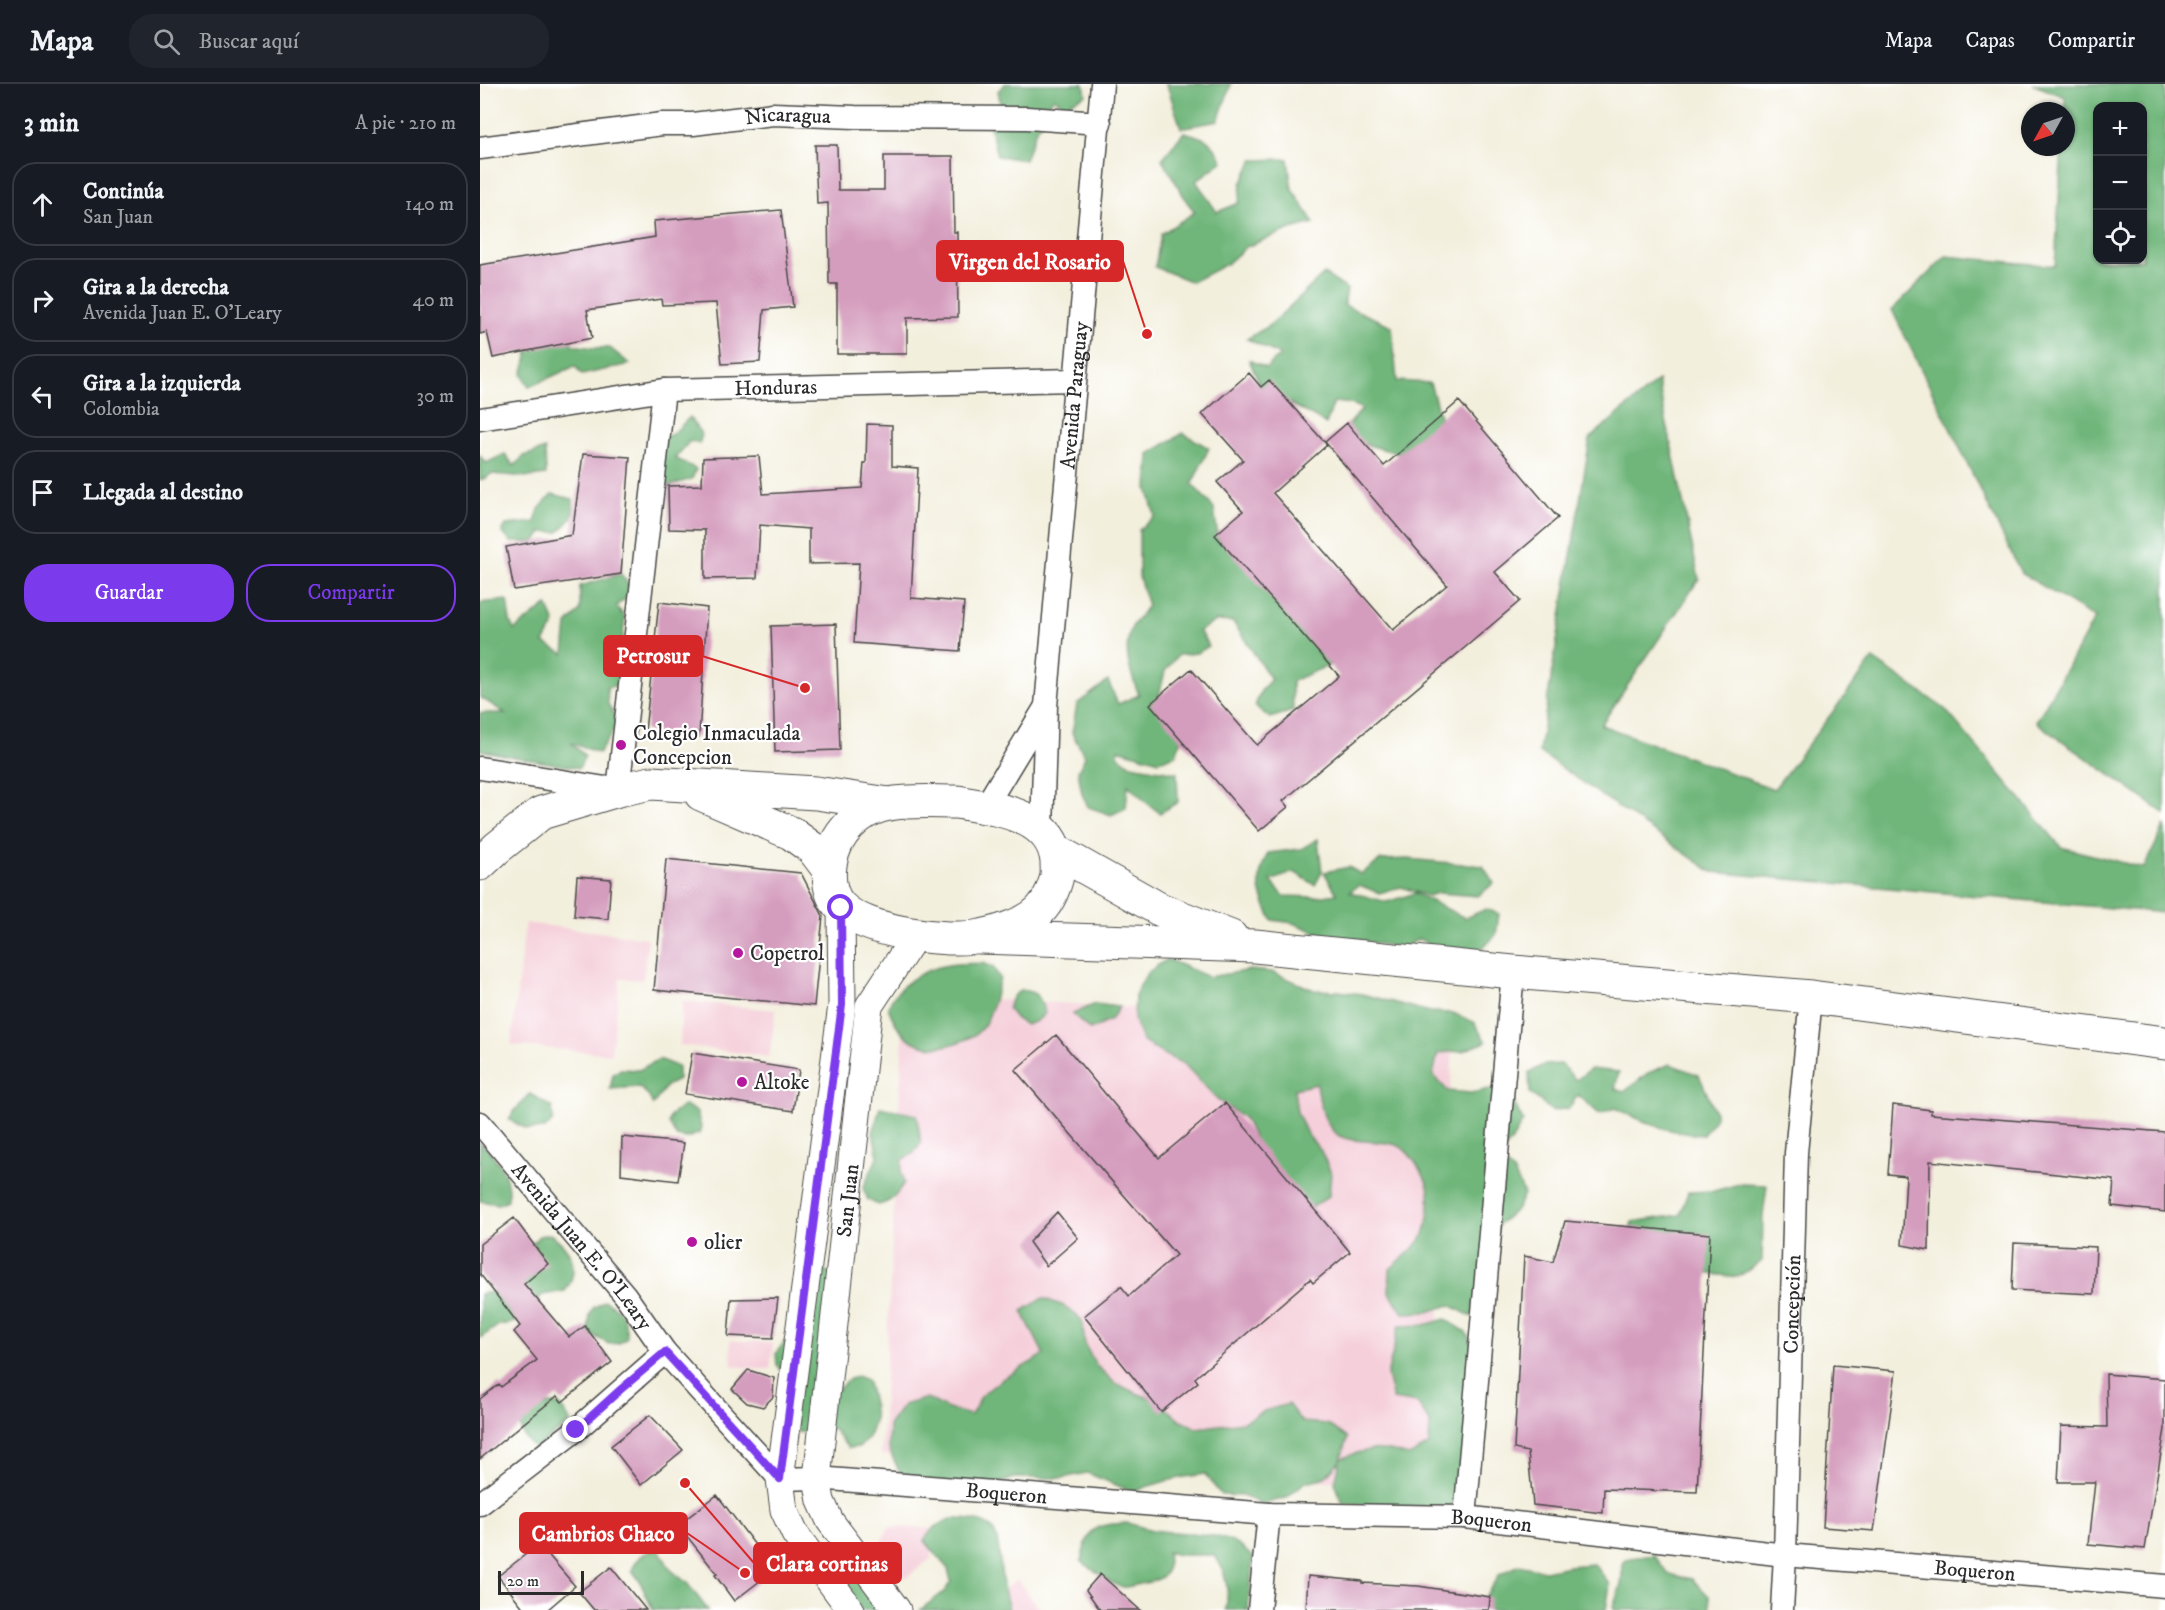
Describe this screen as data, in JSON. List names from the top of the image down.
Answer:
{
  "streets": {
    "street": [
      "Nicaragua",
      "Honduras",
      "Avenida Paraguay",
      "San Juan",
      "Avenida Juan E. O'Leary",
      "Concepción",
      "Boqueron"
    ]
  },
  "crossings": [
    ["Nicaragua", "Avenida Paraguay"],
    ["Honduras", "Avenida Paraguay"],
    ["Avenida Paraguay", "San Juan"],
    ["San Juan", "Avenida Juan E. O'Leary"],
    ["San Juan", "Boqueron"],
    ["Avenida Juan E. O'Leary", "Boqueron"],
    ["Concepción", "Boqueron"]
  ],
  "places": [
    "Virgen del Rosario",
    "Petrosur",
    "Colegio Inmaculada Concepcion",
    "Copetrol",
    "Altoke",
    "olier",
    "Clara cortinas",
    "Cambrios Chaco"
  ],
  "scale_bar": "20 m",
  "north": "bottom left",
  "page": {
    "header": "Mapa",
    "search": "Buscar aquí",
    "nav": ["Mapa", "Capas", "Compartir"],
    "heading": ["3 min", "A pie · 210 m"],
    "map_buttons": ["+", "−"],
    "list": [
      ["Continúa", "San Juan", "140 m"],
      ["Gira a la derecha", "Avenida Juan E. O'Leary", "40 m"],
      ["Gira a la izquierda", "Colombia", "30 m"],
      "Llegada al destino"
    ],
    "buttons": ["Guardar", "Compartir"],
    "scale": "20 m"
  }
}
